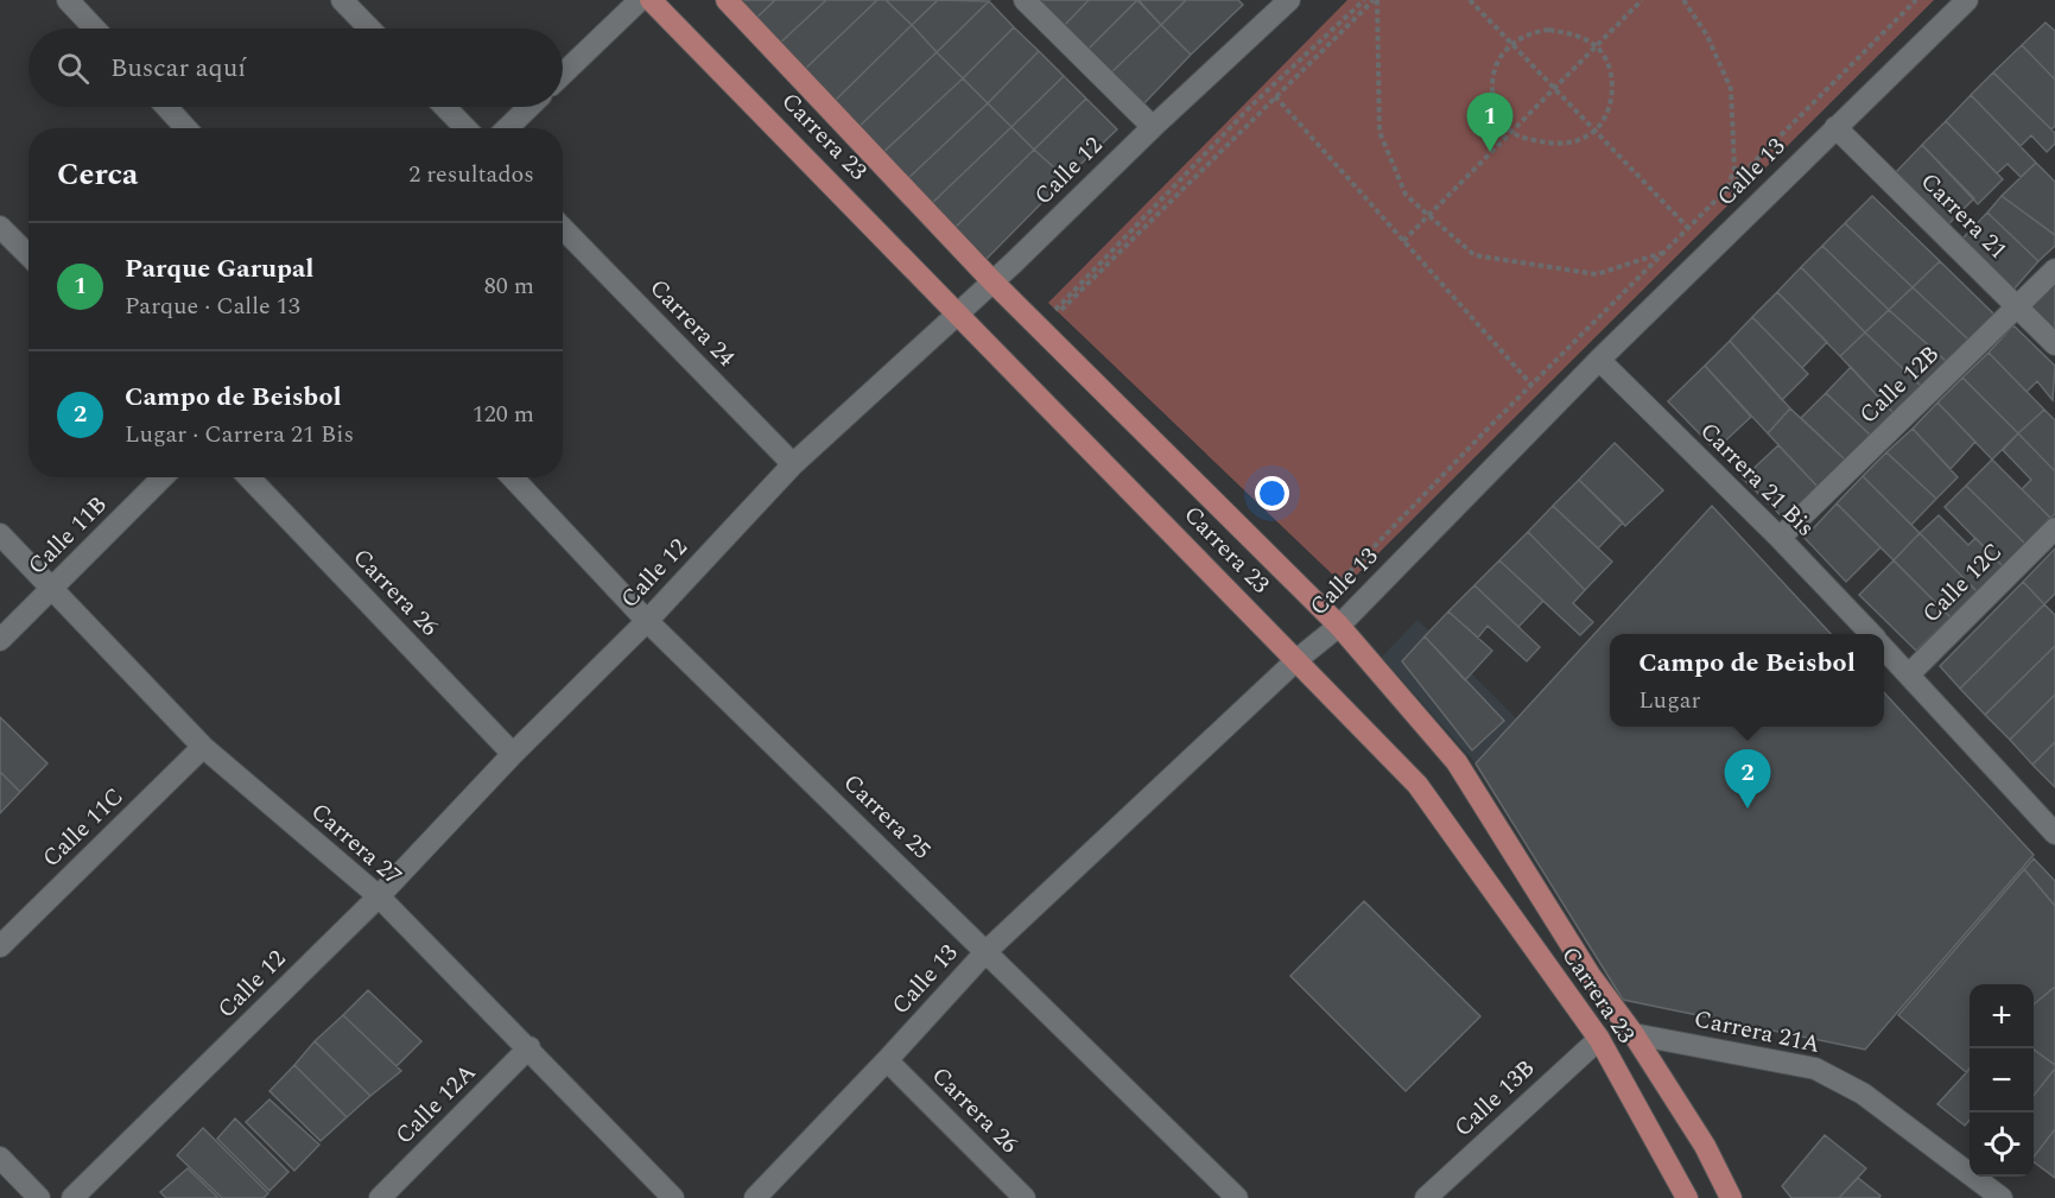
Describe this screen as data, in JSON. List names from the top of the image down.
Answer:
{
  "streets": {
    "main road": ["Carrera 23"],
    "street": [
      "Calle 12",
      "Calle 13",
      "Carrera 21",
      "Carrera 24",
      "Calle 12B",
      "Carrera 21 Bis",
      "Calle 11B",
      "Calle 12C",
      "Carrera 26",
      "Carrera 25",
      "Calle 11C",
      "Carrera 27",
      "Carrera 21A",
      "Calle 13B",
      "Calle 12A"
    ]
  },
  "crossings": [
    ["Carrera 23", "Calle 12"],
    ["Carrera 23", "Calle 13"],
    ["Carrera 23", "Carrera 21A"],
    ["Carrera 23", "Calle 13B"],
    ["Calle 12", "Carrera 24"],
    ["Calle 12", "Carrera 26"],
    ["Calle 12", "Carrera 25"],
    ["Calle 12", "Carrera 27"],
    ["Calle 13", "Carrera 21"],
    ["Calle 13", "Carrera 21 Bis"],
    ["Calle 13", "Carrera 26"],
    ["Calle 13", "Carrera 25"],
    ["Carrera 21", "Calle 12B"],
    ["Calle 12B", "Carrera 21 Bis"],
    ["Calle 11B", "Carrera 27"],
    ["Calle 11C", "Carrera 27"],
    ["Carrera 27", "Calle 12A"]
  ],
  "page": {
    "search": "Buscar aquí",
    "pins": ["1", "2"],
    "heading": ["Cerca", "2 resultados"],
    "list": [
      {
        "mark": "1",
        "name": "Parque Garupal",
        "note": "Parque · Calle 13",
        "value": "80 m"
      },
      {
        "mark": "2",
        "name": "Campo de Beisbol",
        "note": "Lugar · Carrera 21 Bis",
        "value": "120 m"
      }
    ],
    "popup": ["Campo de Beisbol", "Lugar"],
    "map_buttons": ["+", "−"]
  }
}
